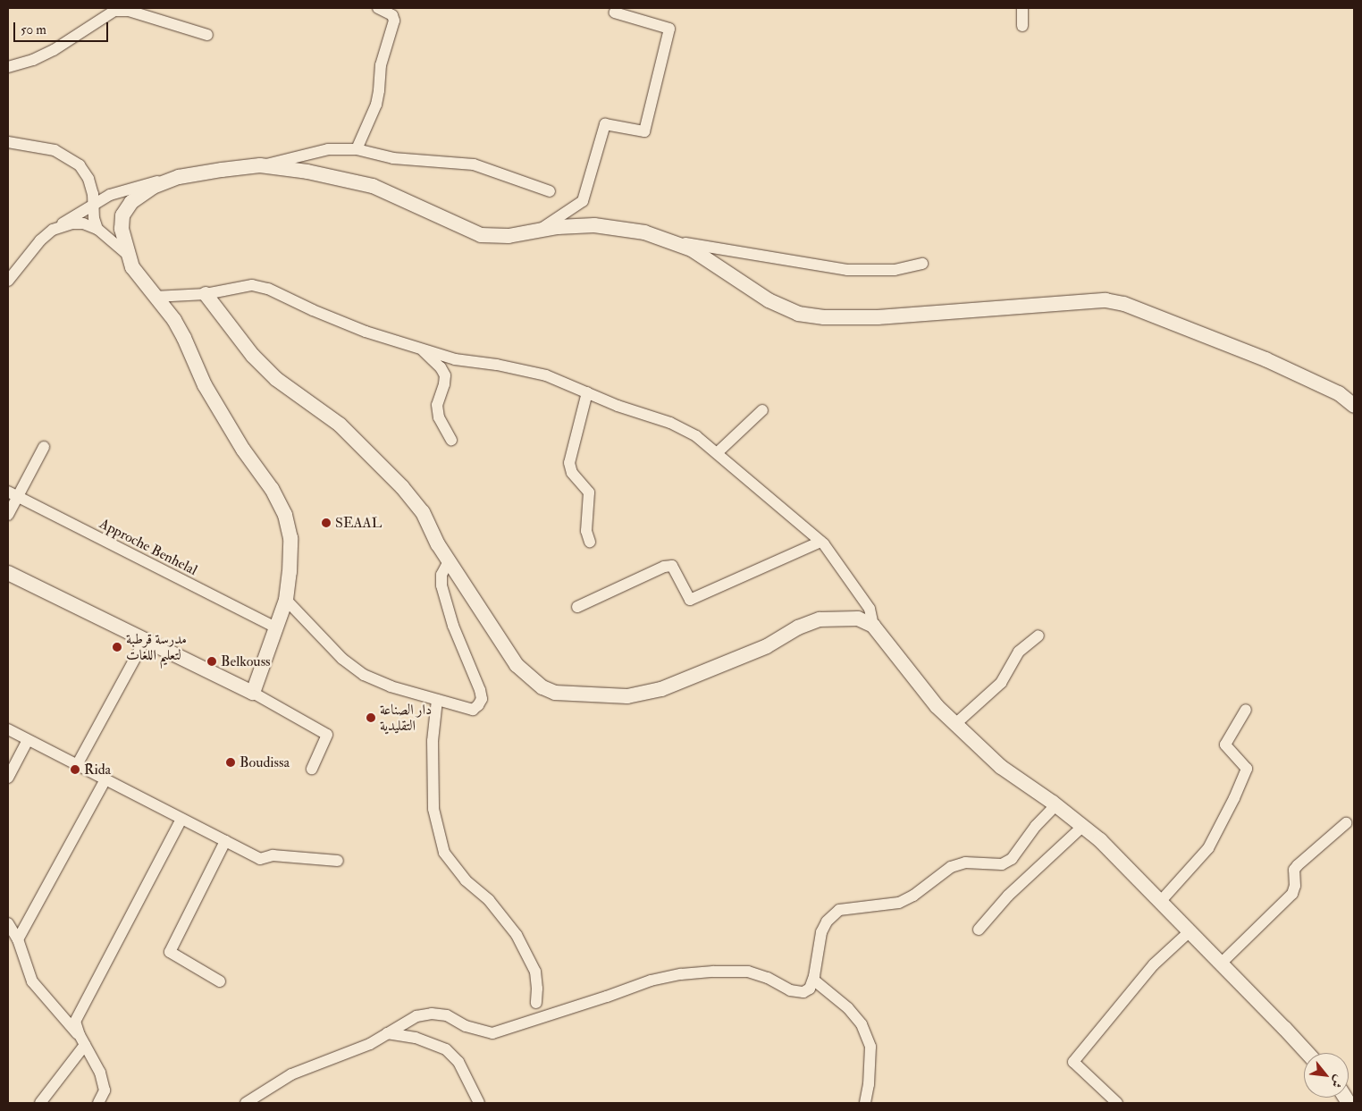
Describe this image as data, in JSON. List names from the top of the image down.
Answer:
{
  "streets": {
    "street": ["Approche Benhelal"]
  },
  "places": [
    "SEAAL",
    "مدرسة قرطبة لتعليم اللغات",
    "Belkouss",
    "دار الصناعة التقليدية",
    "Boudissa",
    "Rida"
  ],
  "scale_bar": "50 m",
  "north": "bottom right"
}
